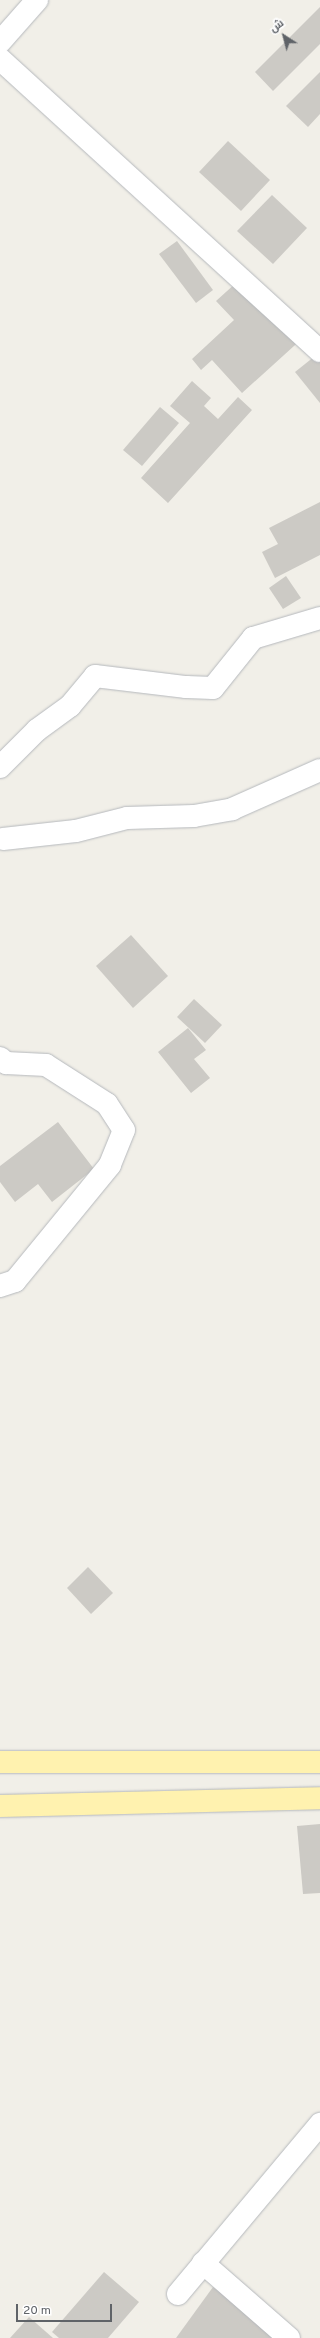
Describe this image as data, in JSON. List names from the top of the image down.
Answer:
{
  "scale_bar": "20 m",
  "north": "top left"
}
